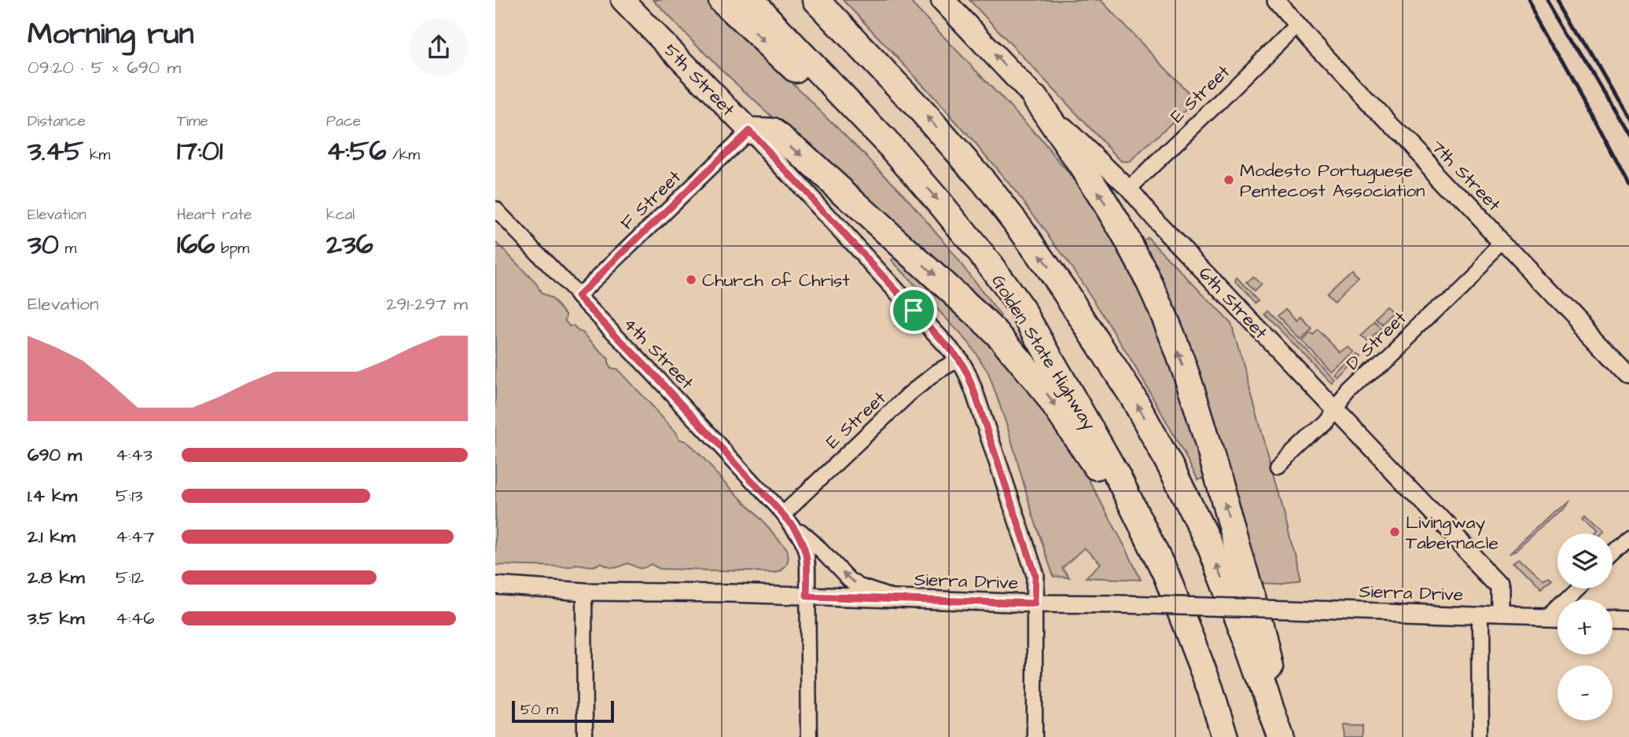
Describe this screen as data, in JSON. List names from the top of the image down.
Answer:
{
  "streets": {
    "highway": ["Golden State Highway"],
    "main road": ["5th Street", "6th Street"],
    "street": [
      "E Street",
      "7th Street",
      "F Street",
      "D Street",
      "4th Street",
      "Sierra Drive"
    ]
  },
  "crossings": [
    ["5th Street", "E Street"],
    ["5th Street", "F Street"],
    ["5th Street", "Sierra Drive"],
    ["E Street", "7th Street"],
    ["E Street", "6th Street"],
    ["E Street", "4th Street"],
    ["7th Street", "D Street"],
    ["F Street", "4th Street"],
    ["6th Street", "D Street"],
    ["6th Street", "Sierra Drive"],
    ["4th Street", "Sierra Drive"]
  ],
  "places": ["Modesto Portuguese Pentecost Association", "Church of Christ", "Livingway Tabernacle"],
  "scale_bar": "50 m",
  "page": {
    "heading": ["Morning run", "09:20 · 5 × 690 m"],
    "stats": [
      ["Distance", "3.45 km"],
      ["Time", "17:01"],
      ["Pace", "4:56 /km"],
      ["Elevation", "30 m"],
      ["Heart rate", "166 bpm"],
      ["kcal", "236"]
    ],
    "chart": ["Elevation", "291–297 m"],
    "list": [
      {
        "name": "690 m",
        "note": "4:43"
      },
      {
        "name": "1.4 km",
        "note": "5:13"
      },
      {
        "name": "2.1 km",
        "note": "4:47"
      },
      {
        "name": "2.8 km",
        "note": "5:12"
      },
      {
        "name": "3.5 km",
        "note": "4:46"
      }
    ],
    "map_buttons": ["+", "−"],
    "scale": "50 m"
  }
}
